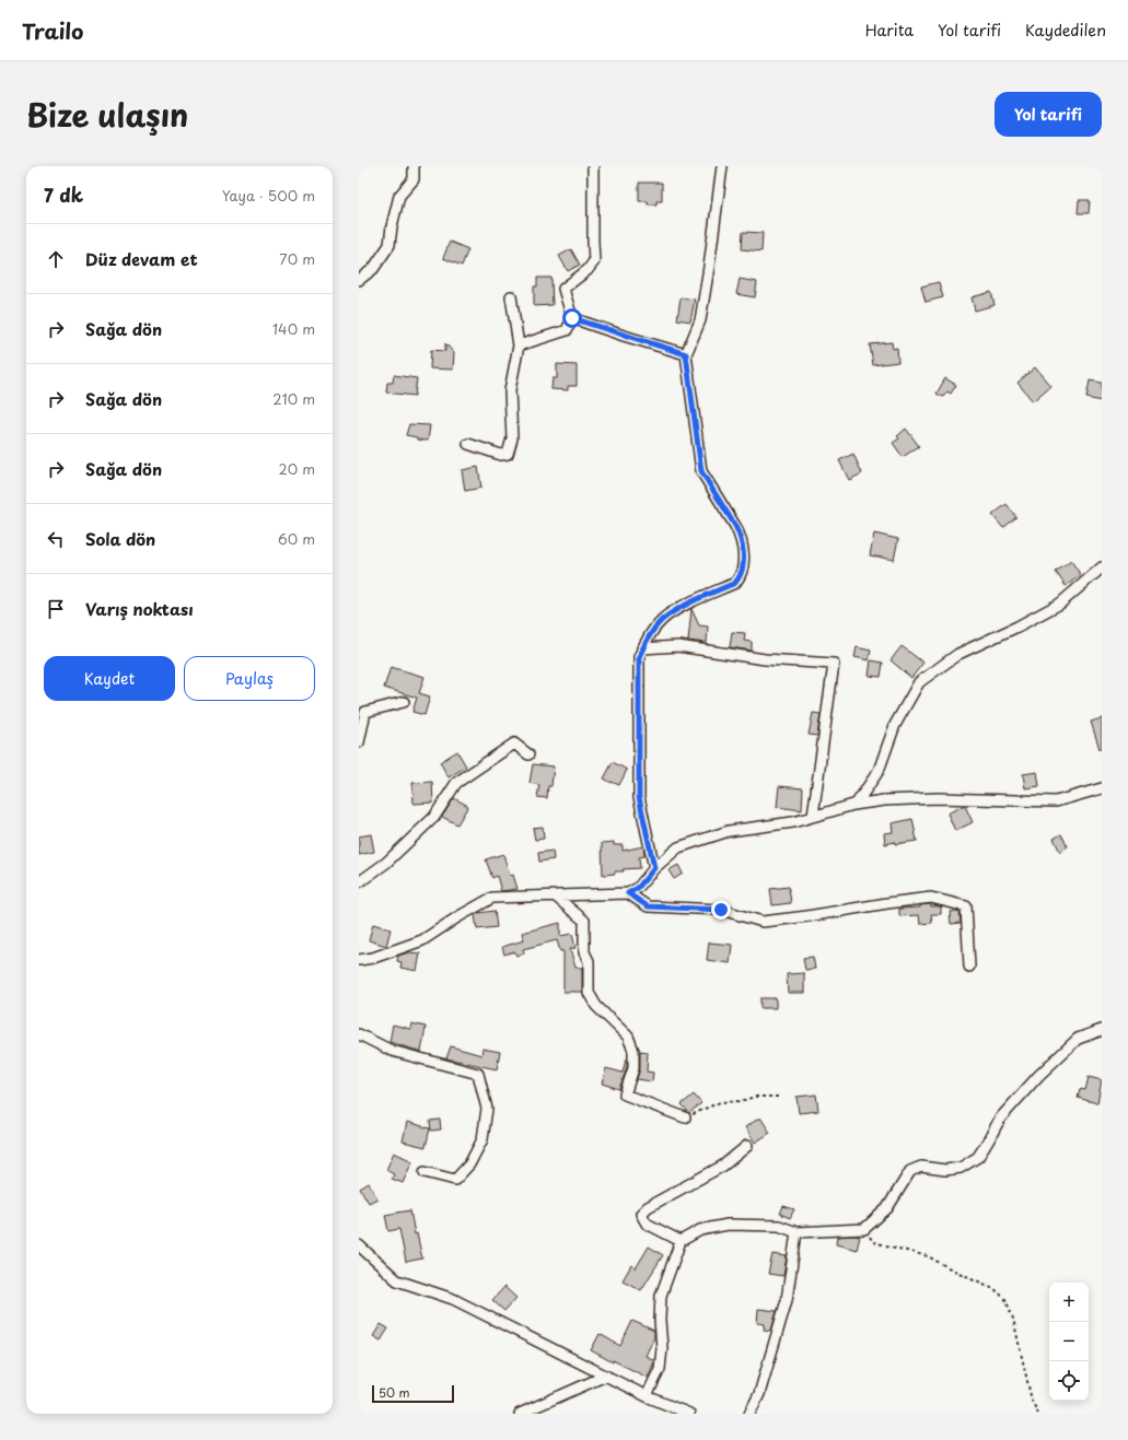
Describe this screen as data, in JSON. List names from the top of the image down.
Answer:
{
  "scale_bar": "50 m",
  "page": {
    "header": "Trailo",
    "nav": ["Harita", "Yol tarifi", "Kaydedilen"],
    "title": "Bize ulaşın",
    "buttons": [
      "Yol tarifi",
      ["Kaydet", "Paylaş"]
    ],
    "heading": ["7 dk", "Yaya · 500 m"],
    "list": [
      ["Düz devam et", "70 m"],
      ["Sağa dön", "140 m"],
      ["Sağa dön", "210 m"],
      ["Sağa dön", "20 m"],
      ["Sola dön", "60 m"],
      "Varış noktası"
    ],
    "map_buttons": ["+", "−"],
    "scale": "50 m"
  }
}
